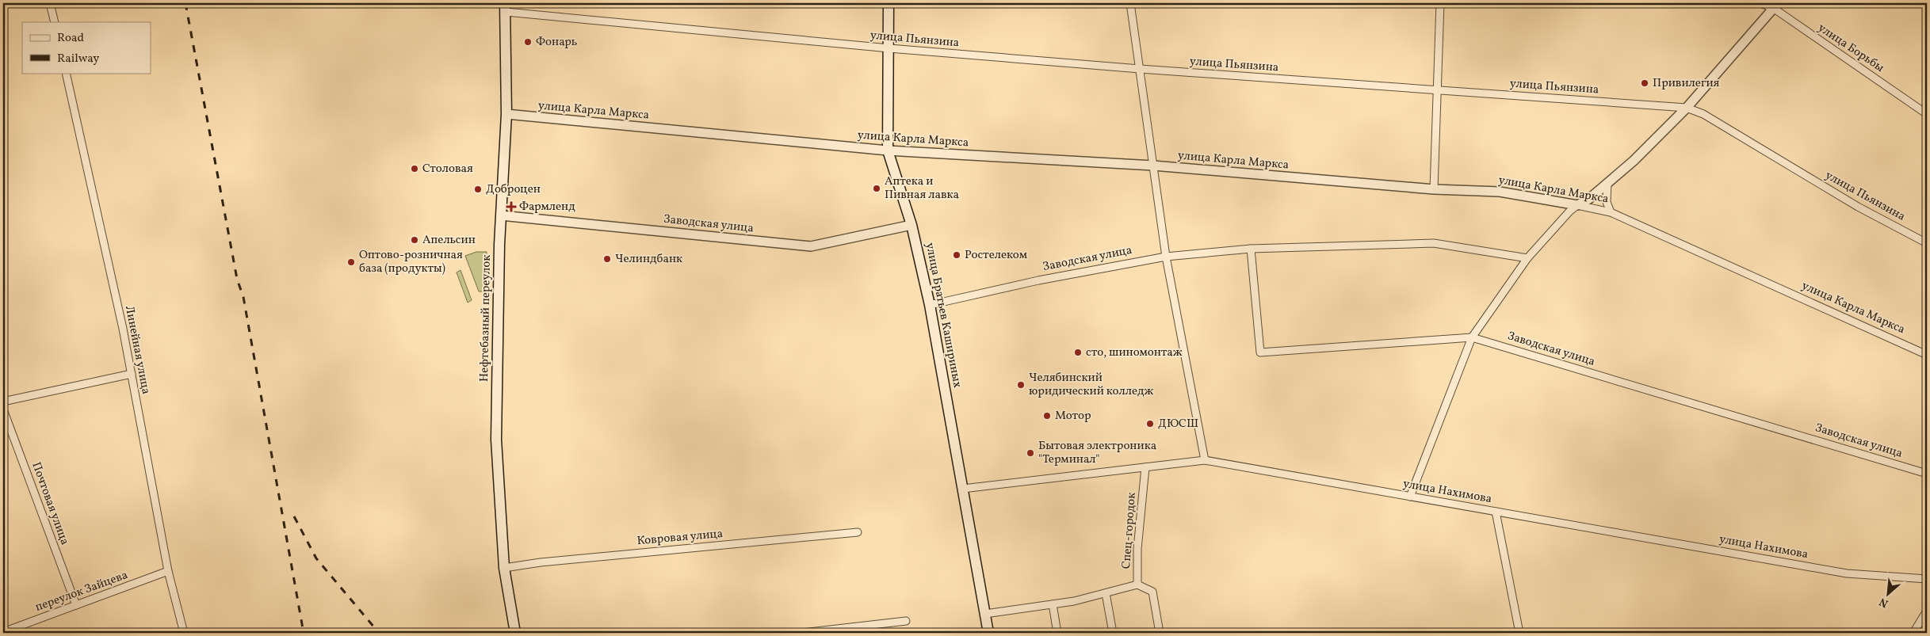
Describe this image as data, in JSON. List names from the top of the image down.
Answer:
{
  "streets": {
    "main road": ["улица Братьев Кашириных", "Нефтебазный переулок"],
    "street": [
      "улица Пьянзина",
      "улица Борьбы",
      "улица Карла Маркса",
      "Заводская улица",
      "Линейная улица",
      "улица Нахимова",
      "Почтовая улица",
      "Спец-городок",
      "Ковровая улица",
      "переулок Зайцева"
    ]
  },
  "crossings": [
    ["улица Пьянзина", "улица Братьев Кашириных"],
    ["улица Пьянзина", "Нефтебазный переулок"],
    ["улица Карла Маркса", "улица Братьев Кашириных"],
    ["улица Карла Маркса", "Нефтебазный переулок"],
    ["Заводская улица", "улица Братьев Кашириных"],
    ["Заводская улица", "Нефтебазный переулок"],
    ["улица Братьев Кашириных", "улица Нахимова"],
    ["Нефтебазный переулок", "Ковровая улица"],
    ["Линейная улица", "переулок Зайцева"],
    ["улица Нахимова", "Спец-городок"],
    ["Почтовая улица", "переулок Зайцева"]
  ],
  "places": {
    "other": [
      "Фонарь",
      "Привилегия",
      "Столовая",
      "Аптека и Пивная лавка",
      "Доброцен",
      "Апельсин",
      "Ростелеком",
      "Челиндбанк",
      "Оптово-розничная база (продукты)",
      "сто, шиномонтаж",
      "Челябинский юридический колледж",
      "Мотор",
      "ДЮСШ",
      "Бытовая электроника \"Терминал\""
    ],
    "health": ["Фармленд"]
  },
  "legend": ["Road", "Railway"],
  "north": "bottom left"
}
